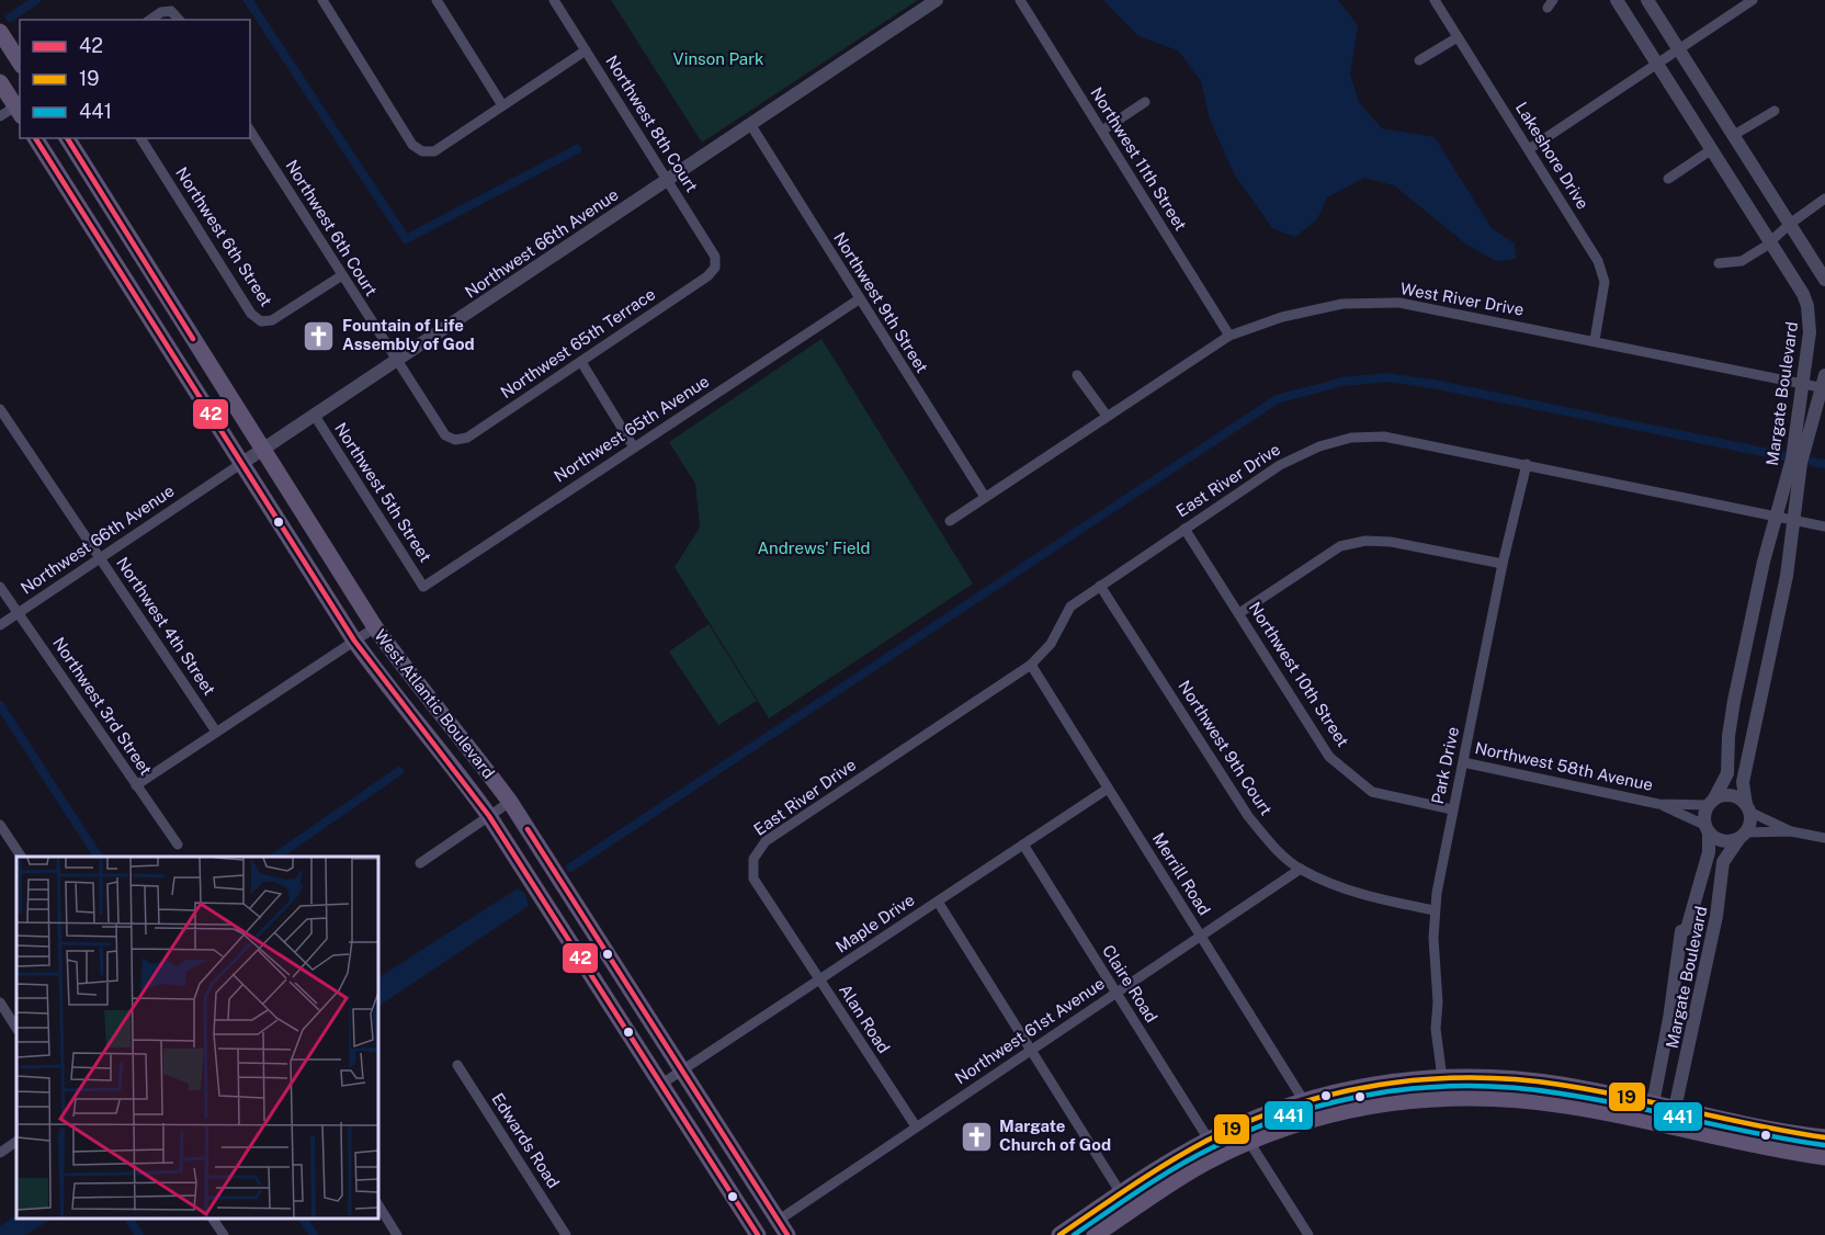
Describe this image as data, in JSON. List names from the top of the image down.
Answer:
{
  "streets": {
    "main road": ["West Atlantic Boulevard"],
    "street": [
      "Northwest 8th Court",
      "Lakeshore Drive",
      "Northwest 11th Street",
      "Northwest 6th Court",
      "Northwest 6th Street",
      "Northwest 66th Avenue",
      "West River Drive",
      "Northwest 9th Street",
      "Northwest 65th Terrace",
      "Margate Boulevard",
      "Northwest 65th Avenue",
      "East River Drive",
      "Northwest 5th Street",
      "Northwest 4th Street",
      "Northwest 10th Street",
      "Northwest 3rd Street",
      "Northwest 9th Court",
      "Park Drive",
      "Northwest 58th Avenue",
      "Merrill Road",
      "Maple Drive",
      "Claire Road",
      "Alan Road",
      "Northwest 61st Avenue",
      "Edwards Road"
    ]
  },
  "crossings": [
    ["Northwest 8th Court", "Northwest 66th Avenue"],
    ["Northwest 8th Court", "Northwest 65th Terrace"],
    ["Lakeshore Drive", "West River Drive"],
    ["Northwest 11th Street", "West River Drive"],
    ["Northwest 6th Court", "Northwest 6th Street"],
    ["Northwest 6th Court", "Northwest 66th Avenue"],
    ["Northwest 6th Court", "Northwest 65th Terrace"],
    ["Northwest 66th Avenue", "Northwest 9th Street"],
    ["Northwest 66th Avenue", "Northwest 5th Street"],
    ["Northwest 66th Avenue", "Northwest 4th Street"],
    ["Northwest 66th Avenue", "West Atlantic Boulevard"],
    ["Northwest 66th Avenue", "Northwest 3rd Street"],
    ["West River Drive", "Northwest 9th Street"],
    ["West River Drive", "Margate Boulevard"],
    ["Northwest 9th Street", "Northwest 65th Avenue"],
    ["Margate Boulevard", "East River Drive"],
    ["Margate Boulevard", "Northwest 58th Avenue"],
    ["Northwest 65th Avenue", "Northwest 5th Street"],
    ["East River Drive", "Northwest 10th Street"],
    ["East River Drive", "Northwest 9th Court"],
    ["East River Drive", "Park Drive"],
    ["East River Drive", "Merrill Road"],
    ["East River Drive", "Alan Road"],
    ["Northwest 10th Street", "Park Drive"],
    ["West Atlantic Boulevard", "Maple Drive"],
    ["West Atlantic Boulevard", "Northwest 61st Avenue"],
    ["Northwest 9th Court", "Park Drive"],
    ["Northwest 9th Court", "Northwest 61st Avenue"],
    ["Park Drive", "Northwest 58th Avenue"],
    ["Merrill Road", "Maple Drive"],
    ["Merrill Road", "Northwest 61st Avenue"],
    ["Maple Drive", "Claire Road"],
    ["Maple Drive", "Alan Road"],
    ["Claire Road", "Northwest 61st Avenue"],
    ["Alan Road", "Northwest 61st Avenue"]
  ],
  "parks": ["Vinson Park", "Andrews' Field"],
  "places": {
    "church": ["Fountain of Life Assembly of God", "Margate Church of God"]
  },
  "lines": ["transit line 42", "transit line 19", "transit line 441"],
  "legend": ["42", "19", "441"]
}
